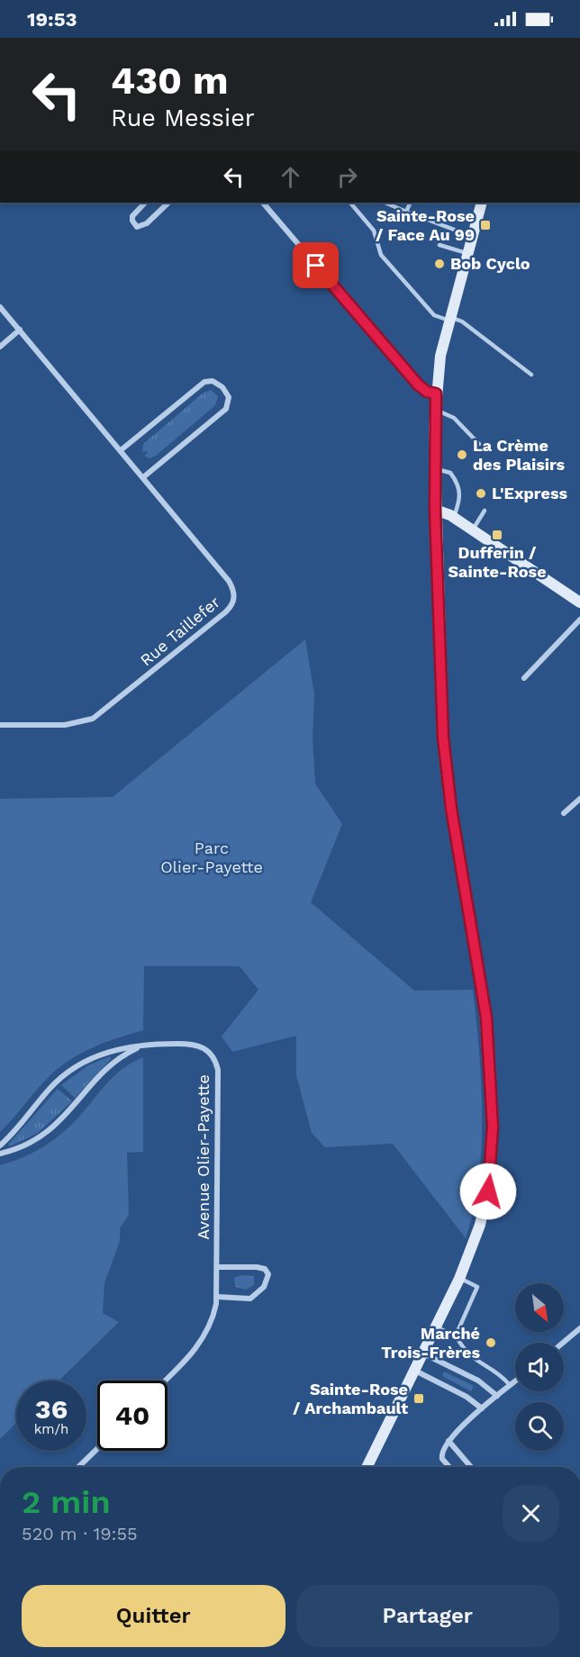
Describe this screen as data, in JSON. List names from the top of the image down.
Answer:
{
  "streets": {
    "street": ["Rue Taillefer", "Avenue Olier-Payette"]
  },
  "parks": ["Parc Olier-Payette"],
  "places": {
    "transit": ["Sainte-Rose / Face Au 99", "Dufferin / Sainte-Rose", "Sainte-Rose / Archambault"],
    "other": [
      "Bob Cyclo",
      "La Crème des Plaisirs",
      "L'Express",
      "Marché Trois-Frères"
    ]
  },
  "north": "bottom right",
  "page": {
    "status": "19:53",
    "turn": ["430 m", "Rue Messier"],
    "speed": "36 km/h",
    "limit": "40",
    "heading": ["2 min", "520 m · 19:55"],
    "buttons": ["Quitter", "Partager"]
  }
}
